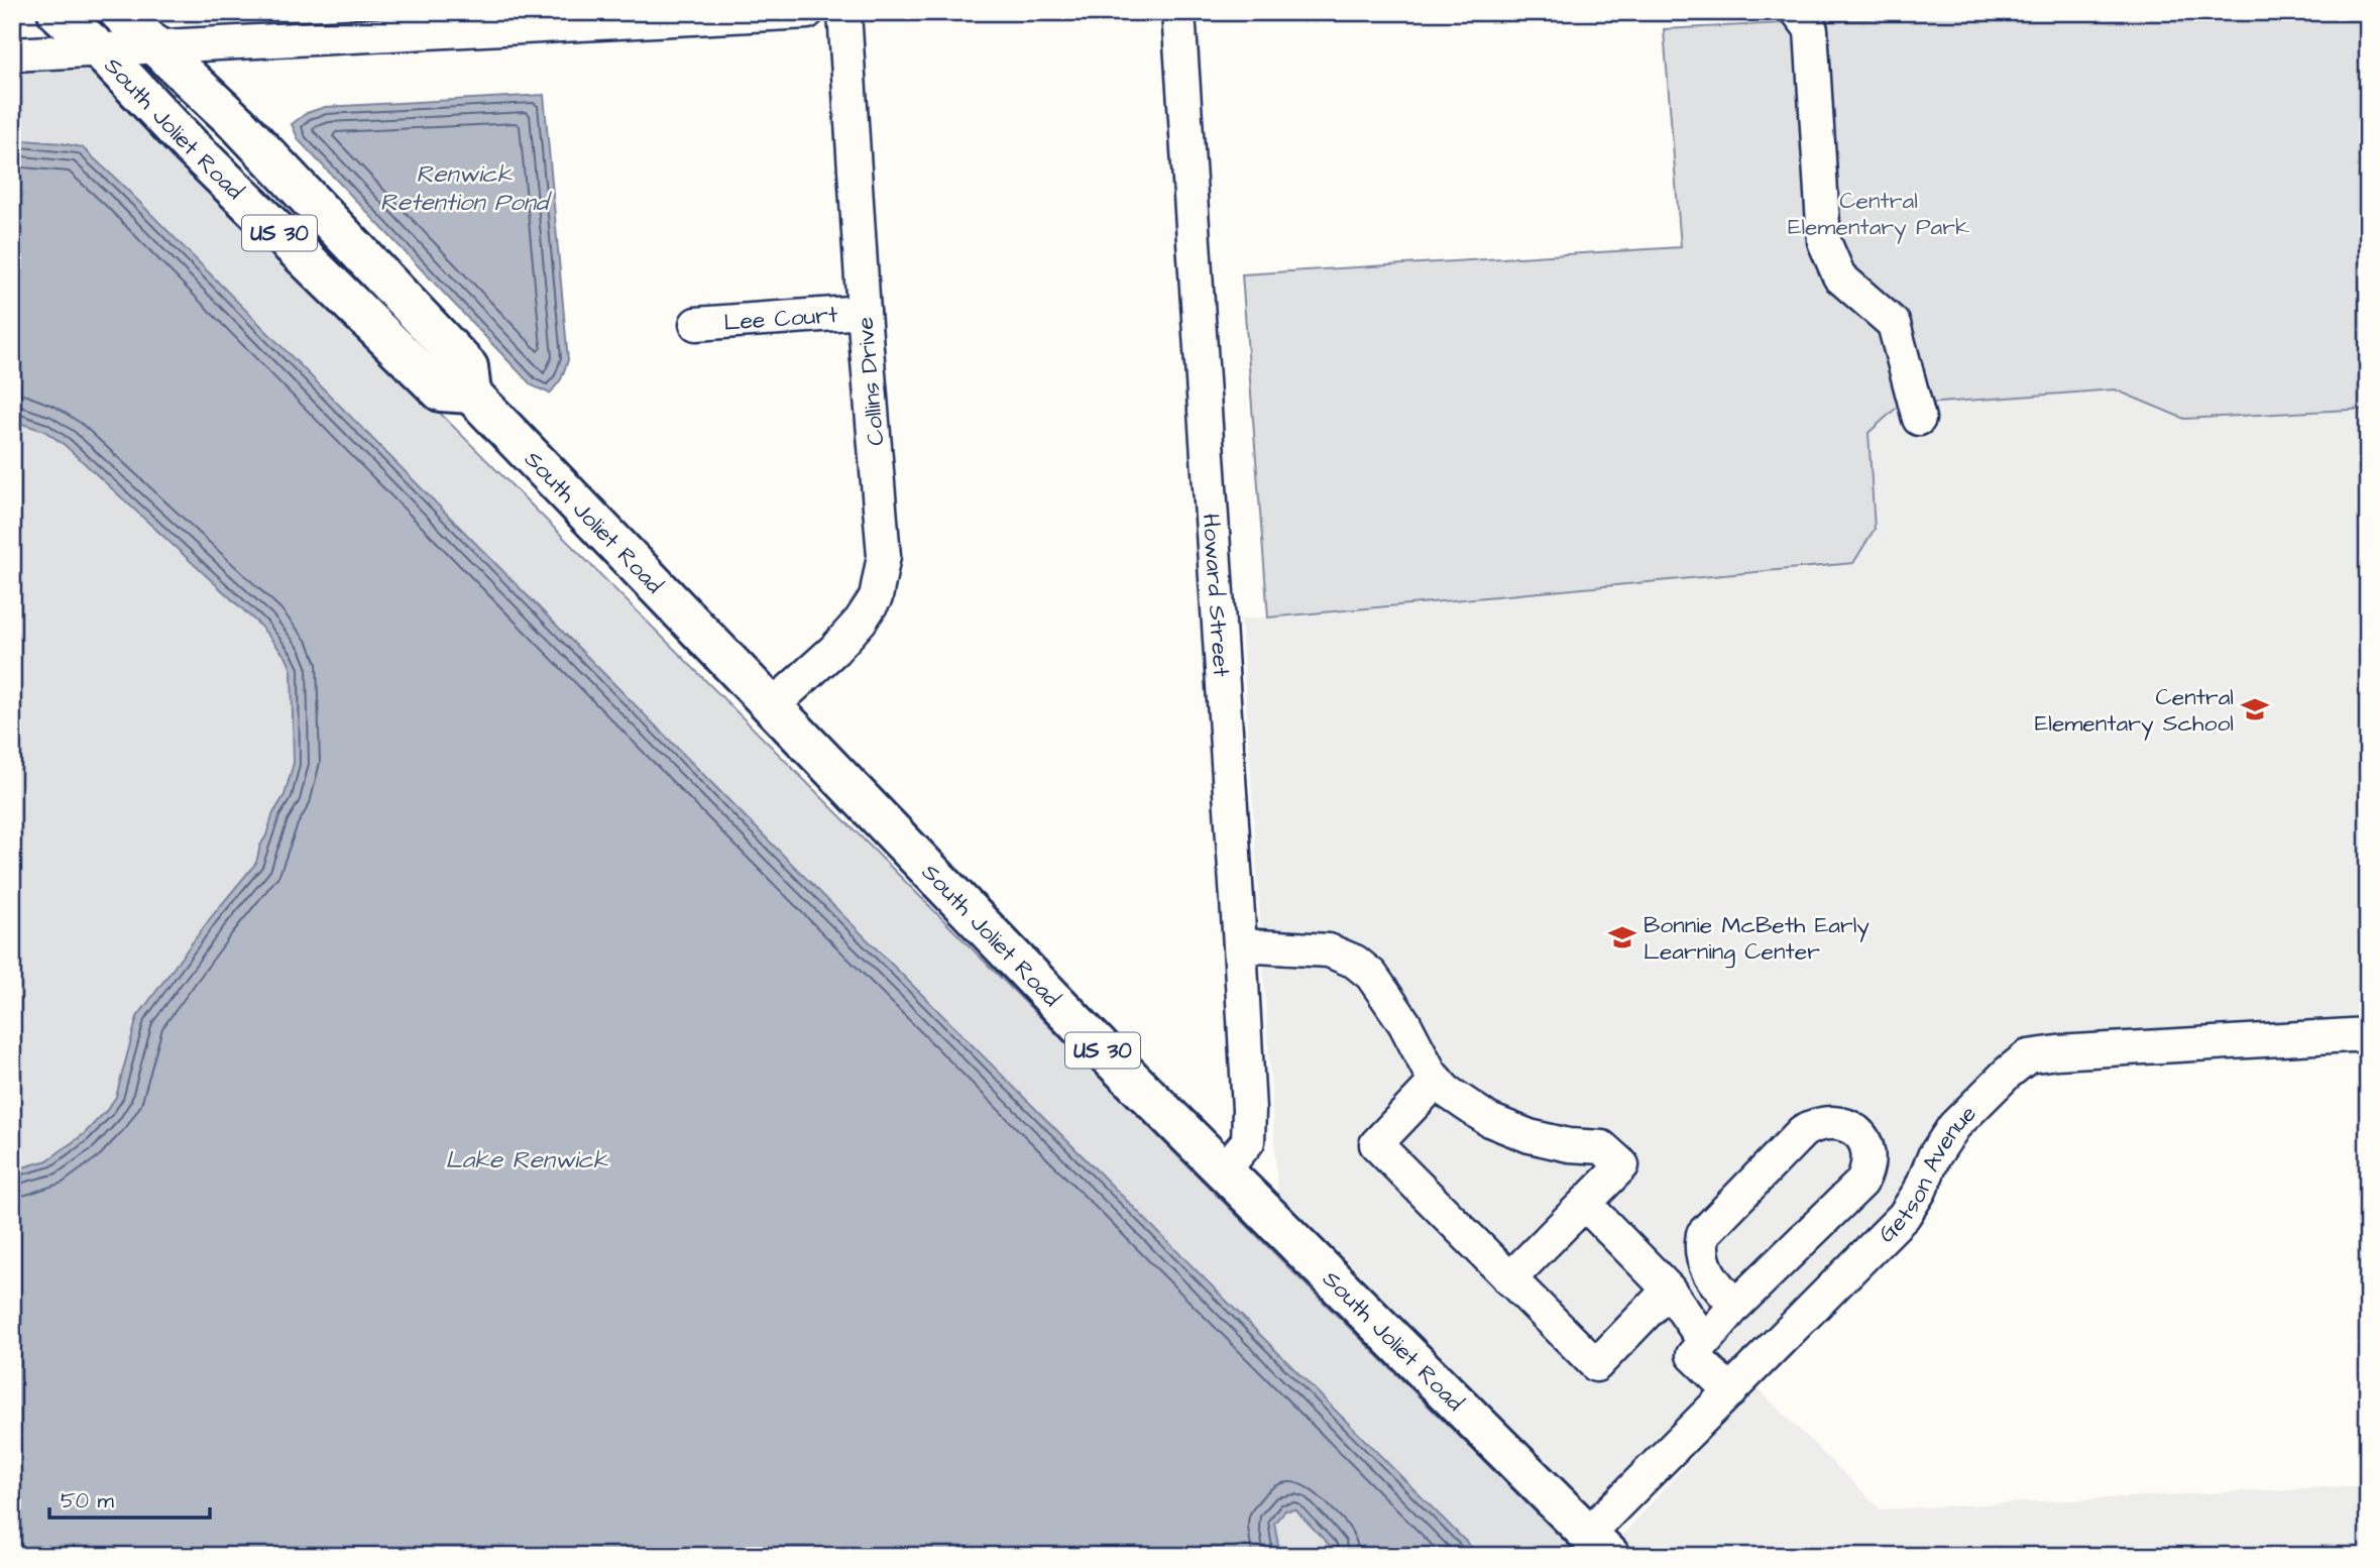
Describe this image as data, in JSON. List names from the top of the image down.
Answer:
{
  "streets": {
    "main road": ["South Joliet Road", "US 30"],
    "street": [
      "Lee Court",
      "Collins Drive",
      "Howard Street",
      "Getson Avenue"
    ]
  },
  "crossings": [
    ["South Joliet Road", "US 30"],
    ["South Joliet Road", "Collins Drive"],
    ["South Joliet Road", "Howard Street"],
    ["South Joliet Road", "Getson Avenue"],
    ["Lee Court", "Collins Drive"]
  ],
  "water": ["Renwick Retention Pond", "Lake Renwick"],
  "parks": ["Central Elementary Park"],
  "places": {
    "school or university": ["Central Elementary School", "Bonnie McBeth Early Learning Center"]
  },
  "scale_bar": "50 m"
}
